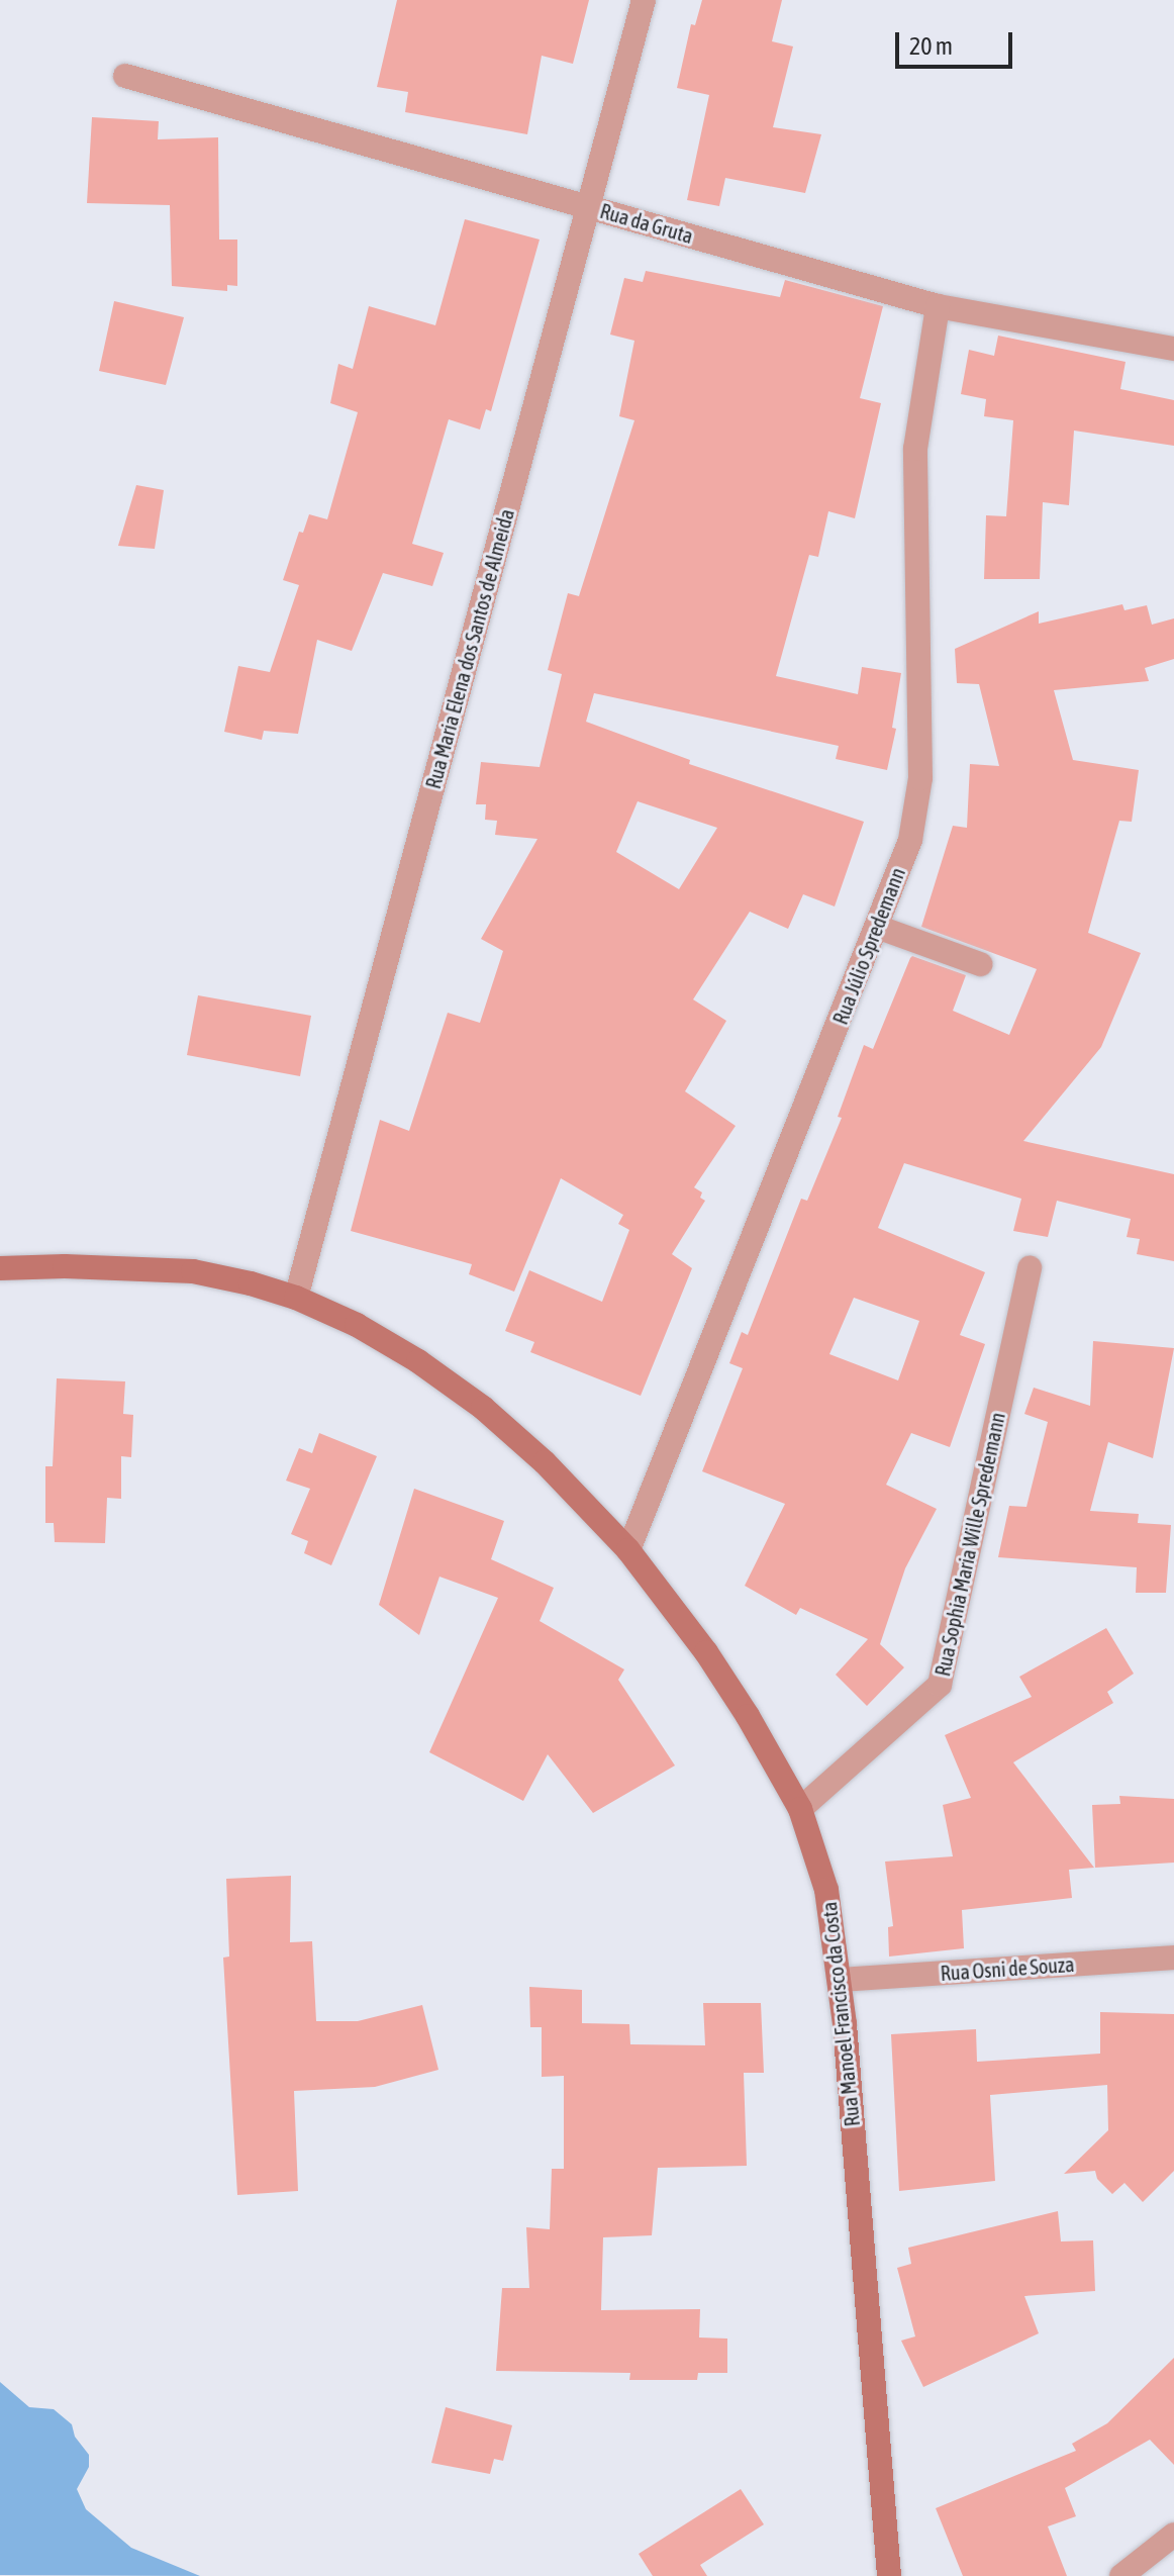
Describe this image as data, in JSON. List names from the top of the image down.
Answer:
{
  "streets": {
    "main road": ["Rua Manoel Francisco da Costa"],
    "street": [
      "Rua da Gruta",
      "Rua Maria Elena dos Santos de Almeida",
      "Rua Júlio Spredemann",
      "Rua Sophia Maria Wille Spredemann",
      "Rua Osni de Souza"
    ]
  },
  "crossings": [
    ["Rua da Gruta", "Rua Maria Elena dos Santos de Almeida"],
    ["Rua da Gruta", "Rua Júlio Spredemann"],
    ["Rua Maria Elena dos Santos de Almeida", "Rua Manoel Francisco da Costa"],
    ["Rua Júlio Spredemann", "Rua Manoel Francisco da Costa"],
    ["Rua Sophia Maria Wille Spredemann", "Rua Manoel Francisco da Costa"],
    ["Rua Osni de Souza", "Rua Manoel Francisco da Costa"]
  ],
  "scale_bar": "20 m"
}
